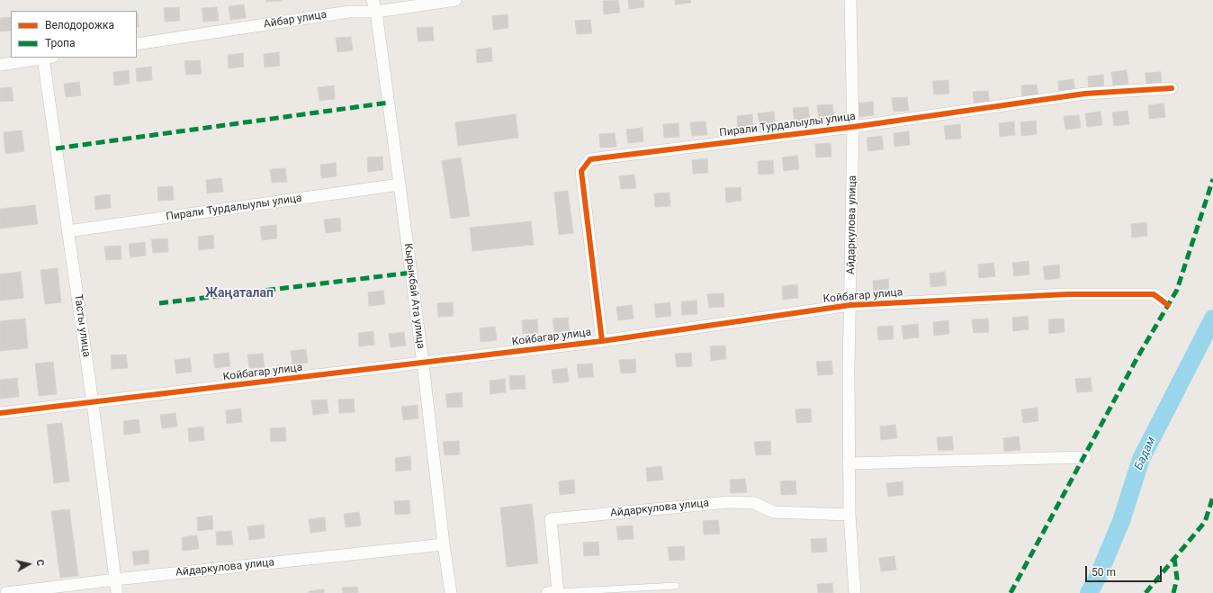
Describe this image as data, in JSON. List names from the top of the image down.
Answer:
{
  "streets": {
    "street": [
      "Айбар улица",
      "Пирали Турдалыулы улица",
      "Айдаркулова улица",
      "Кырыкбай Ата улица",
      "Койбагар улица",
      "Тасты улица"
    ]
  },
  "crossings": [
    ["Айбар улица", "Кырыкбай Ата улица"],
    ["Пирали Турдалыулы улица", "Айдаркулова улица"],
    ["Пирали Турдалыулы улица", "Кырыкбай Ата улица"],
    ["Пирали Турдалыулы улица", "Койбагар улица"],
    ["Пирали Турдалыулы улица", "Тасты улица"],
    ["Айдаркулова улица", "Кырыкбай Ата улица"],
    ["Айдаркулова улица", "Койбагар улица"],
    ["Айдаркулова улица", "Тасты улица"],
    ["Кырыкбай Ата улица", "Койбагар улица"],
    ["Койбагар улица", "Тасты улица"]
  ],
  "districts": ["Жаңаталап"],
  "water": ["Бадам"],
  "legend": ["Велодорожка", "Тропа"],
  "scale_bar": "50 m",
  "north": "right"
}
